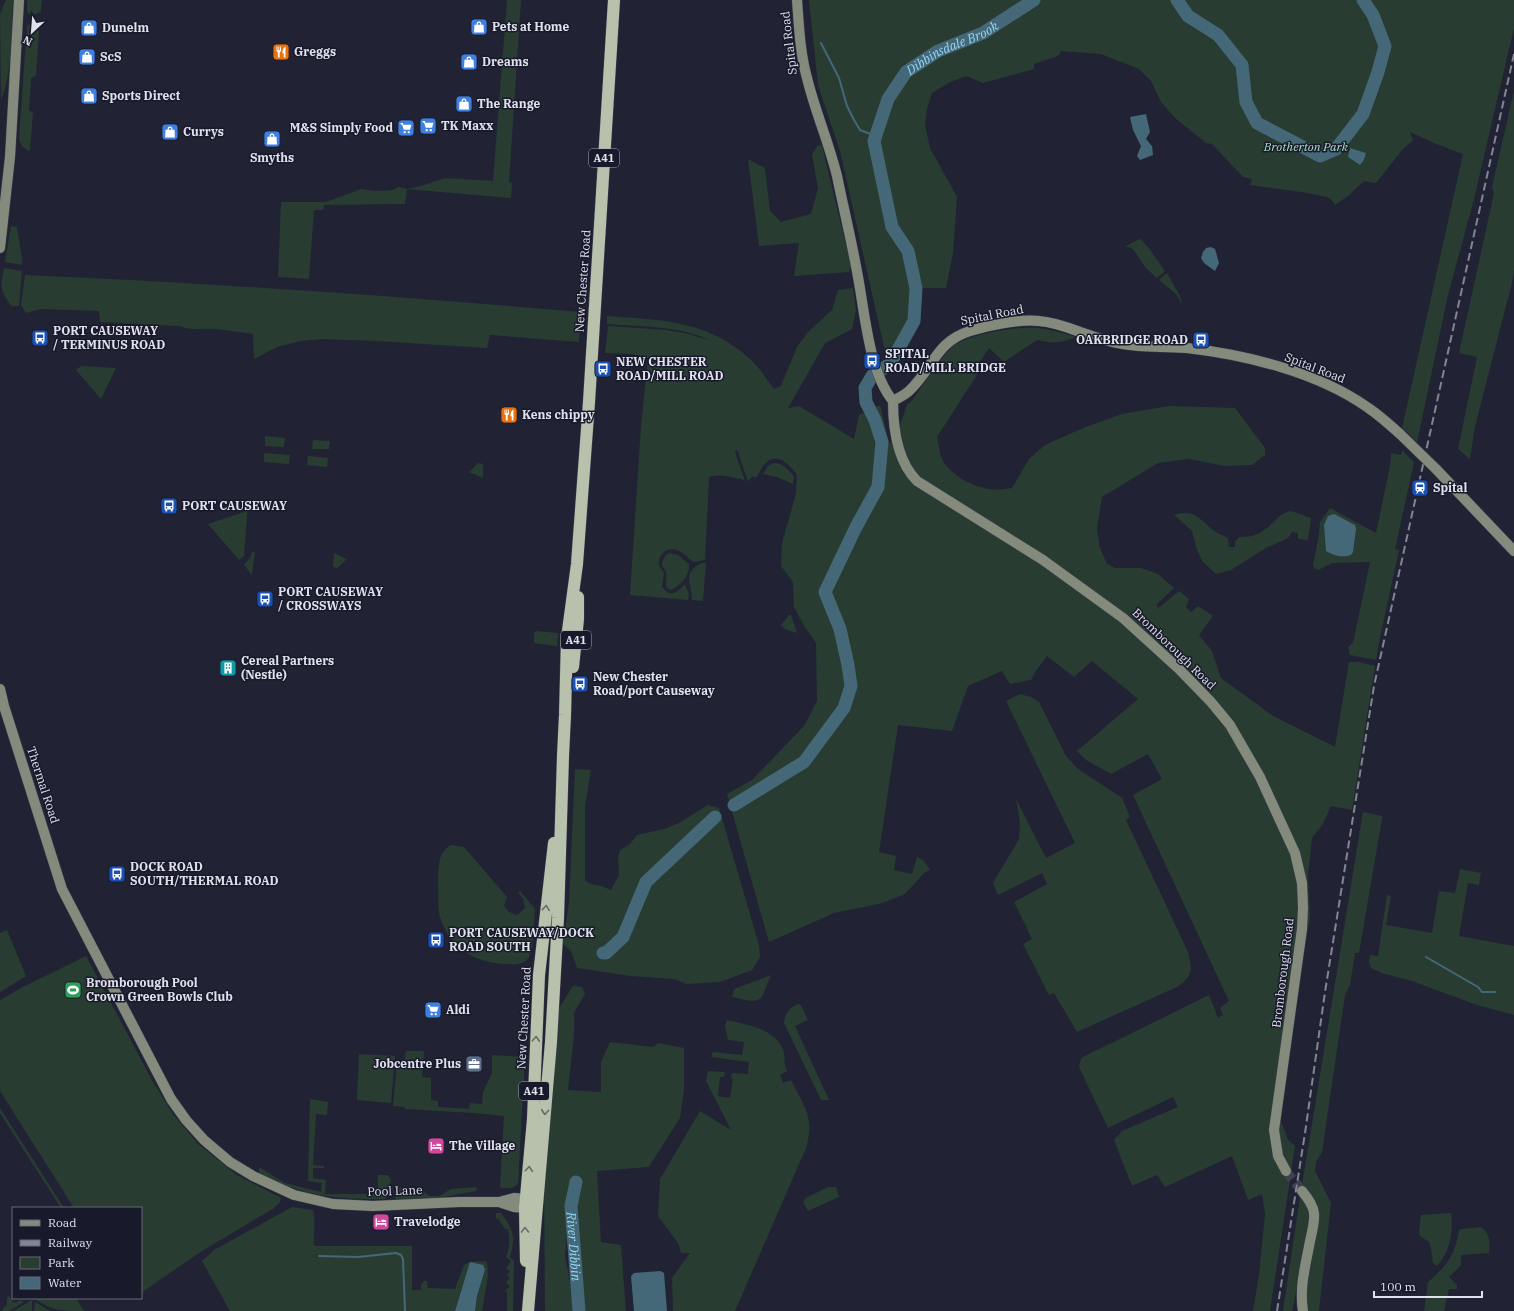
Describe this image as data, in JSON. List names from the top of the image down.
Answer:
{
  "streets": {
    "highway": ["A41", "New Chester Road"],
    "street": [
      "Spital Road",
      "Bromborough Road",
      "Thermal Road",
      "Pool Lane"
    ]
  },
  "crossings": [
    ["Spital Road", "Bromborough Road"],
    ["New Chester Road", "Pool Lane"],
    ["Thermal Road", "Pool Lane"]
  ],
  "water": ["Dibbinsdale Brook", "River Dibbin"],
  "parks": ["Brotherton Park"],
  "places": {
    "shop": [
      "Pets at Home",
      "Dunelm",
      "ScS",
      "Dreams",
      "Sports Direct",
      "The Range",
      "Currys",
      "Smyths"
    ],
    "restaurant": ["Greggs", "Kens chippy"],
    "supermarket": ["TK Maxx", "M&S Simply Food", "Aldi"],
    "bus stop": [
      "PORT CAUSEWAY / TERMINUS ROAD",
      "OAKBRIDGE ROAD",
      "SPITAL ROAD/MILL BRIDGE",
      "NEW CHESTER ROAD/MILL ROAD",
      "PORT CAUSEWAY",
      "PORT CAUSEWAY / CROSSWAYS",
      "New Chester Road/port Causeway",
      "DOCK ROAD SOUTH/THERMAL ROAD",
      "PORT CAUSEWAY/DOCK ROAD SOUTH"
    ],
    "station": ["Spital"],
    "building": ["Cereal Partners (Nestle)"],
    "sports": ["Bromborough Pool Crown Green Bowls Club"],
    "office": ["Jobcentre Plus"],
    "hotel": ["The Village", "Travelodge"]
  },
  "legend": [
    "Road",
    "Railway",
    "Park",
    "Water"
  ],
  "scale_bar": "100 m",
  "north": "bottom left"
}
